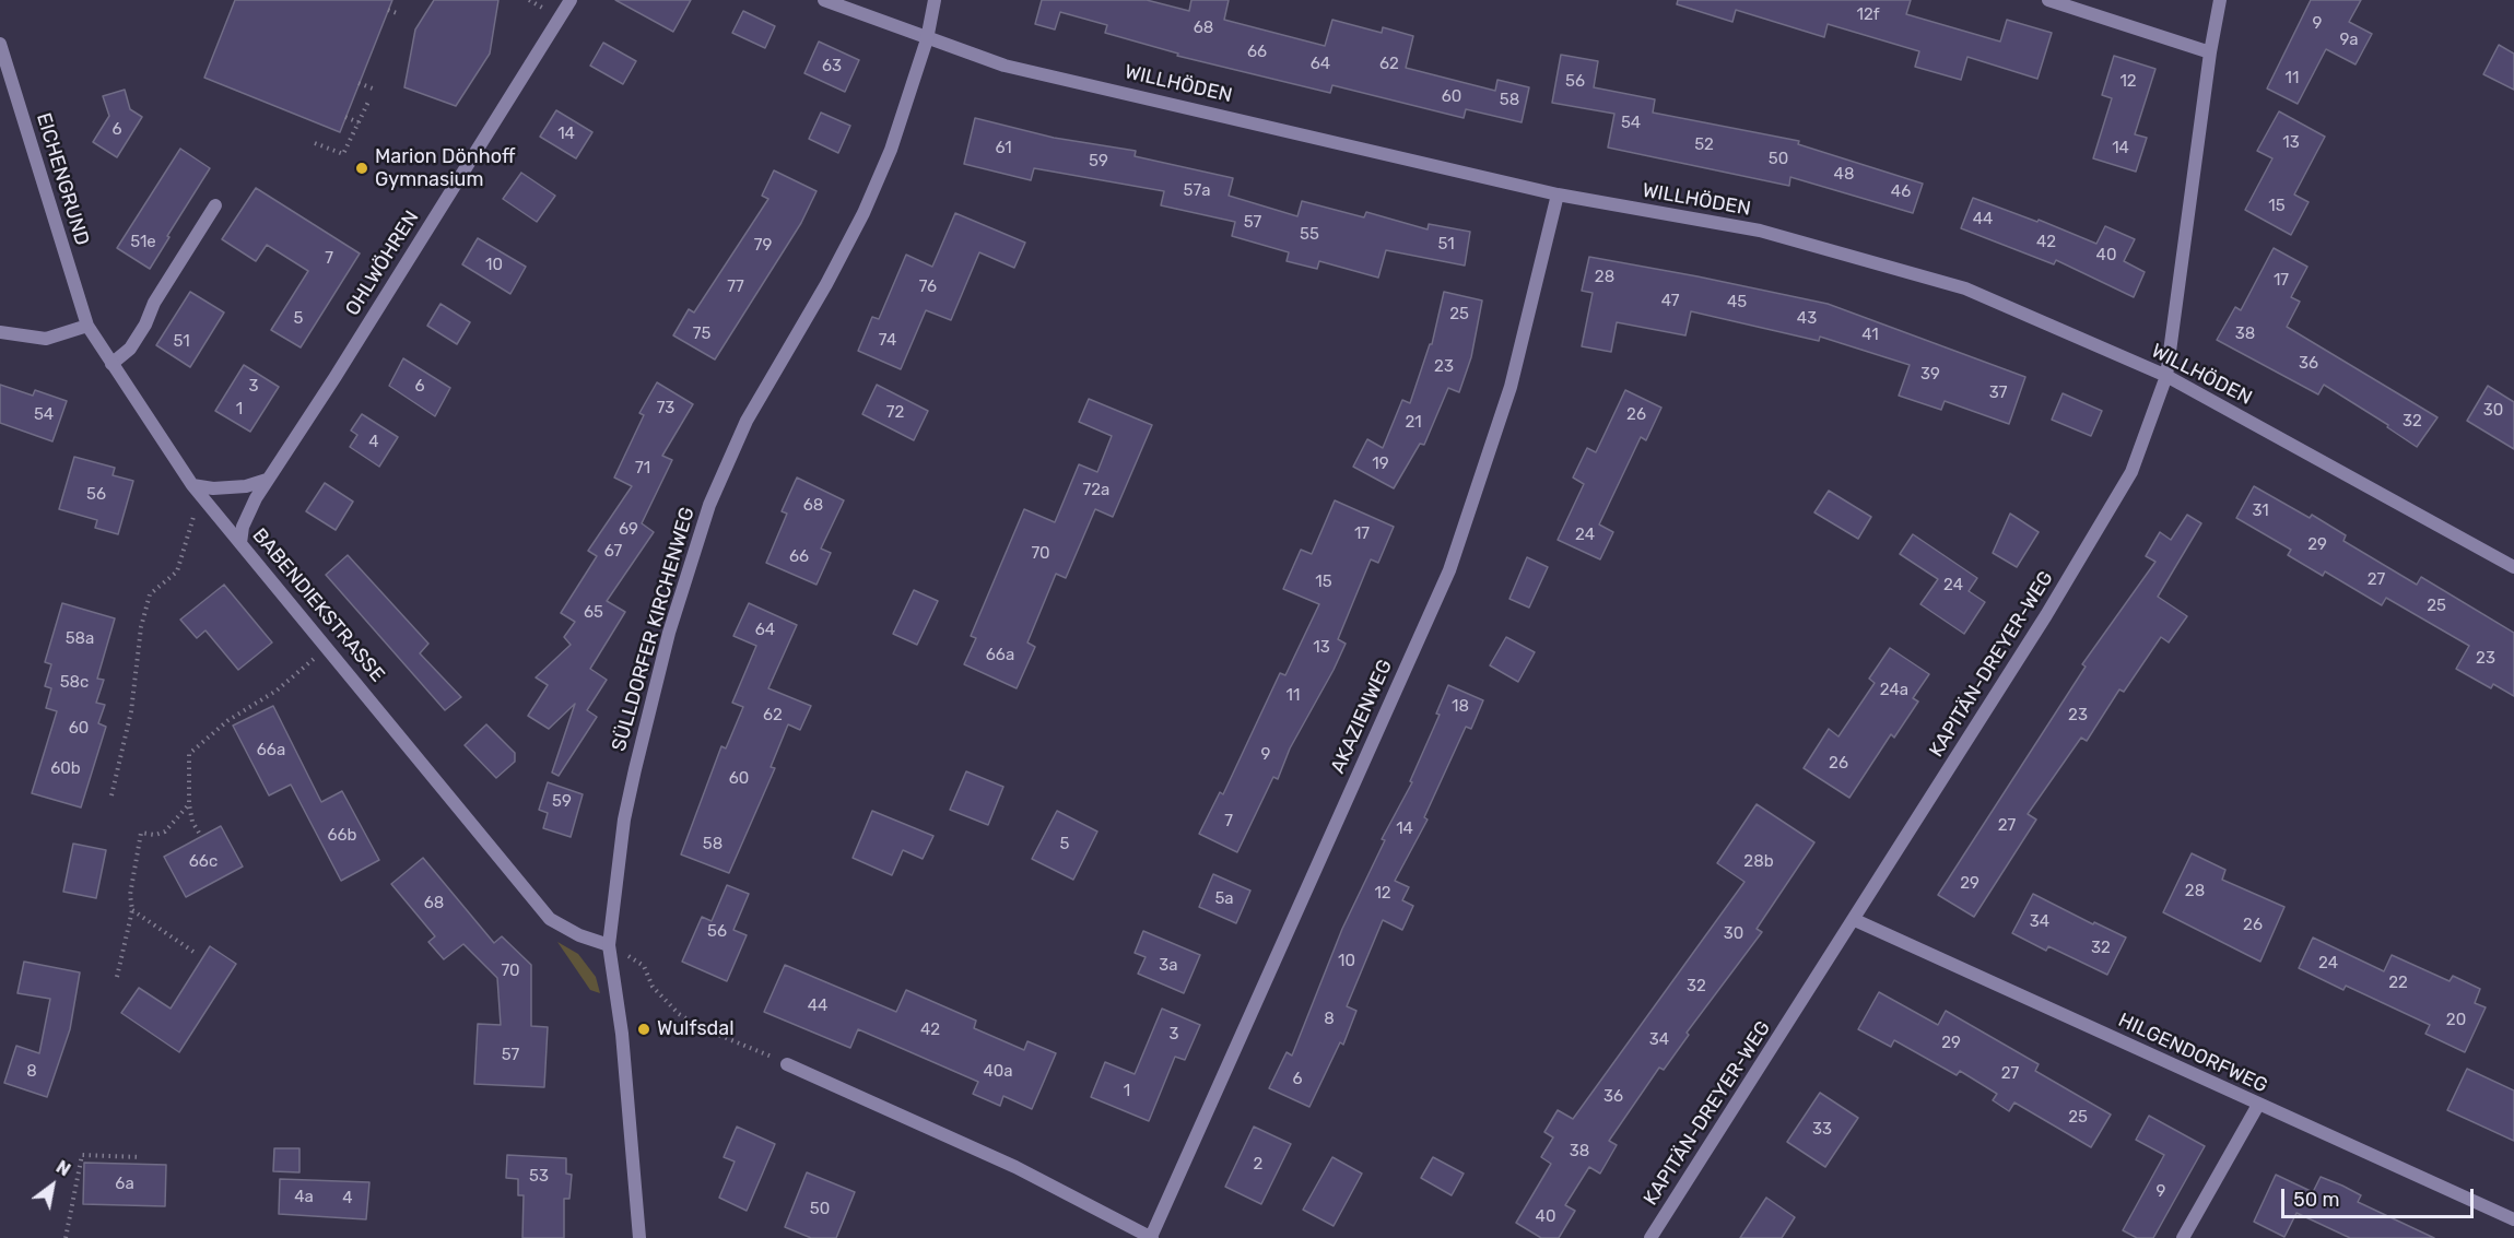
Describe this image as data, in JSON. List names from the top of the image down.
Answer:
{
  "streets": {
    "street": [
      "WILLHÖDEN",
      "EICHENGRUND",
      "OHLWÖHREN",
      "BABENDIEKSTRASSE",
      "SÜLLDORFER KIRCHENWEG",
      "KAPITÄN-DREYER-WEG",
      "AKAZIENWEG",
      "HILGENDORFWEG"
    ]
  },
  "crossings": [
    ["WILLHÖDEN", "SÜLLDORFER KIRCHENWEG"],
    ["WILLHÖDEN", "KAPITÄN-DREYER-WEG"],
    ["WILLHÖDEN", "AKAZIENWEG"],
    ["EICHENGRUND", "BABENDIEKSTRASSE"],
    ["OHLWÖHREN", "BABENDIEKSTRASSE"],
    ["BABENDIEKSTRASSE", "SÜLLDORFER KIRCHENWEG"],
    ["KAPITÄN-DREYER-WEG", "HILGENDORFWEG"]
  ],
  "places": ["Marion Dönhoff Gymnasium", "Wulfsdal"],
  "house_numbers": [
    "12f",
    "9",
    "68",
    "9a",
    "66",
    "64",
    "62",
    "63",
    "11",
    "56",
    "12",
    "60",
    "58",
    "54",
    "6",
    "14",
    "13",
    "52",
    "61",
    "14",
    "50",
    "59",
    "48",
    "57a",
    "46",
    "15",
    "44",
    "57",
    "55",
    "51e",
    "42",
    "51",
    "79",
    "40",
    "7",
    "10",
    "28",
    "17",
    "77",
    "76",
    "47",
    "45",
    "25",
    "5",
    "43",
    "75",
    "38",
    "41",
    "74",
    "51",
    "36",
    "23",
    "39",
    "3",
    "6",
    "37",
    "73",
    "1",
    "30",
    "72",
    "54",
    "26",
    "32",
    "21",
    "4",
    "19",
    "71",
    "72a",
    "56",
    "68",
    "31",
    "69",
    "17",
    "24",
    "29",
    "67",
    "70",
    "66",
    "27",
    "15",
    "24",
    "25",
    "65",
    "64",
    "58a",
    "13",
    "66a",
    "23",
    "58c",
    "24a",
    "11",
    "18",
    "62",
    "23",
    "60",
    "66a",
    "9",
    "26",
    "60b",
    "60",
    "59",
    "7",
    "27",
    "14",
    "66b",
    "58",
    "5",
    "66c",
    "28b",
    "29",
    "28",
    "12",
    "5a",
    "68",
    "34",
    "26",
    "56",
    "30",
    "32",
    "10",
    "24",
    "3a",
    "70",
    "22",
    "32",
    "44",
    "8",
    "20",
    "42",
    "3",
    "34",
    "29",
    "57",
    "8",
    "40a",
    "27",
    "6",
    "1",
    "36",
    "25",
    "33",
    "38",
    "2",
    "53",
    "6a",
    "9",
    "4a",
    "4",
    "50",
    "40"
  ],
  "scale_bar": "50 m",
  "north": "top right"
}
